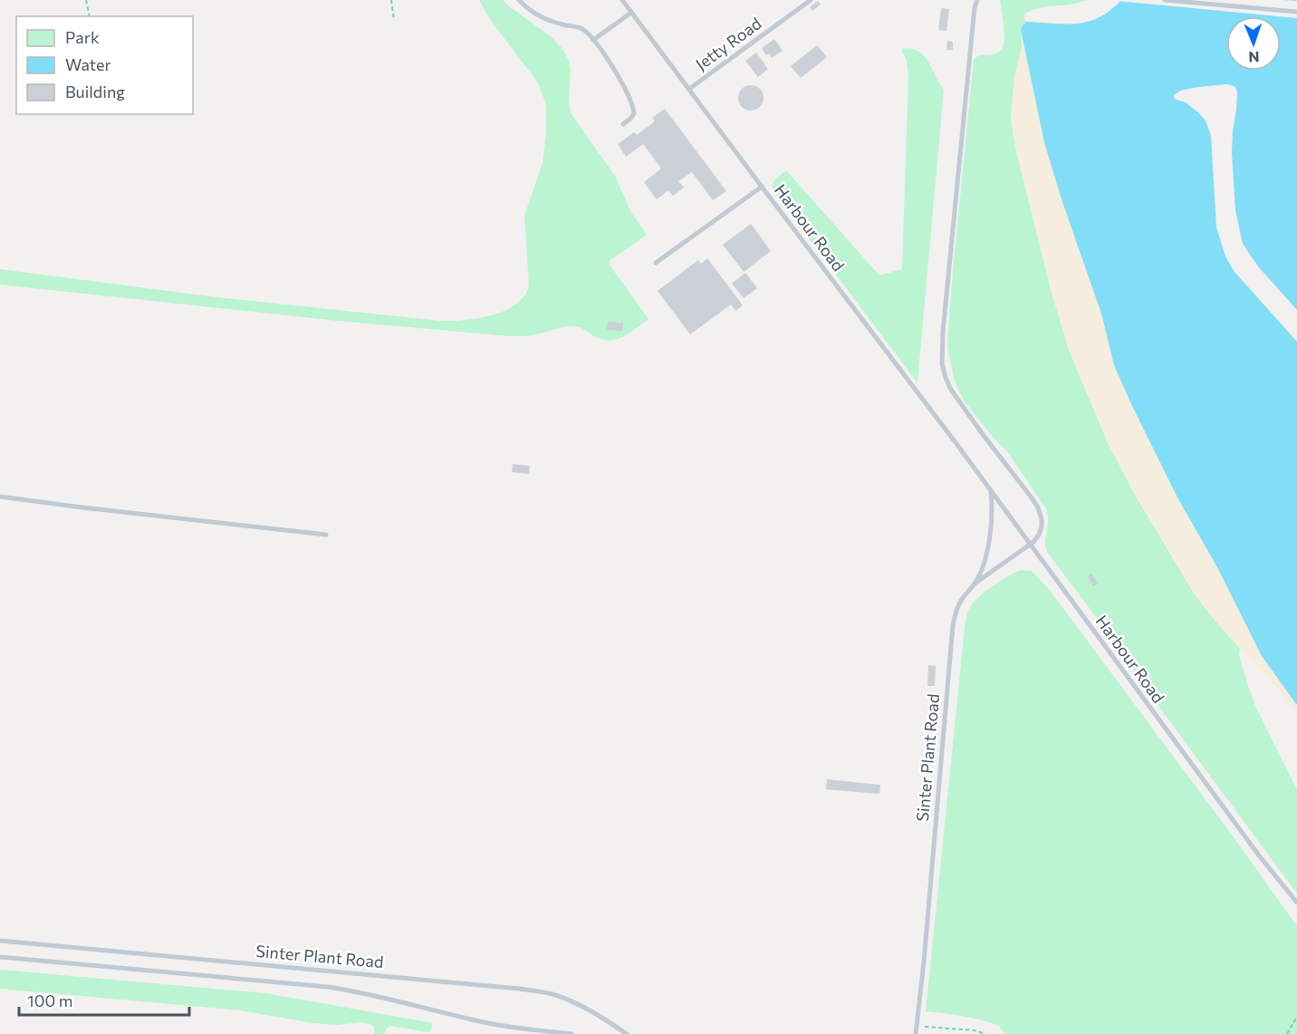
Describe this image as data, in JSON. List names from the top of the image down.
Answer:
{
  "streets": {
    "lane": ["Jetty Road", "Harbour Road", "Sinter Plant Road"]
  },
  "crossings": [
    ["Jetty Road", "Harbour Road"],
    ["Harbour Road", "Sinter Plant Road"]
  ],
  "legend": ["Park", "Water", "Building"],
  "scale_bar": "100 m",
  "north": "bottom"
}
